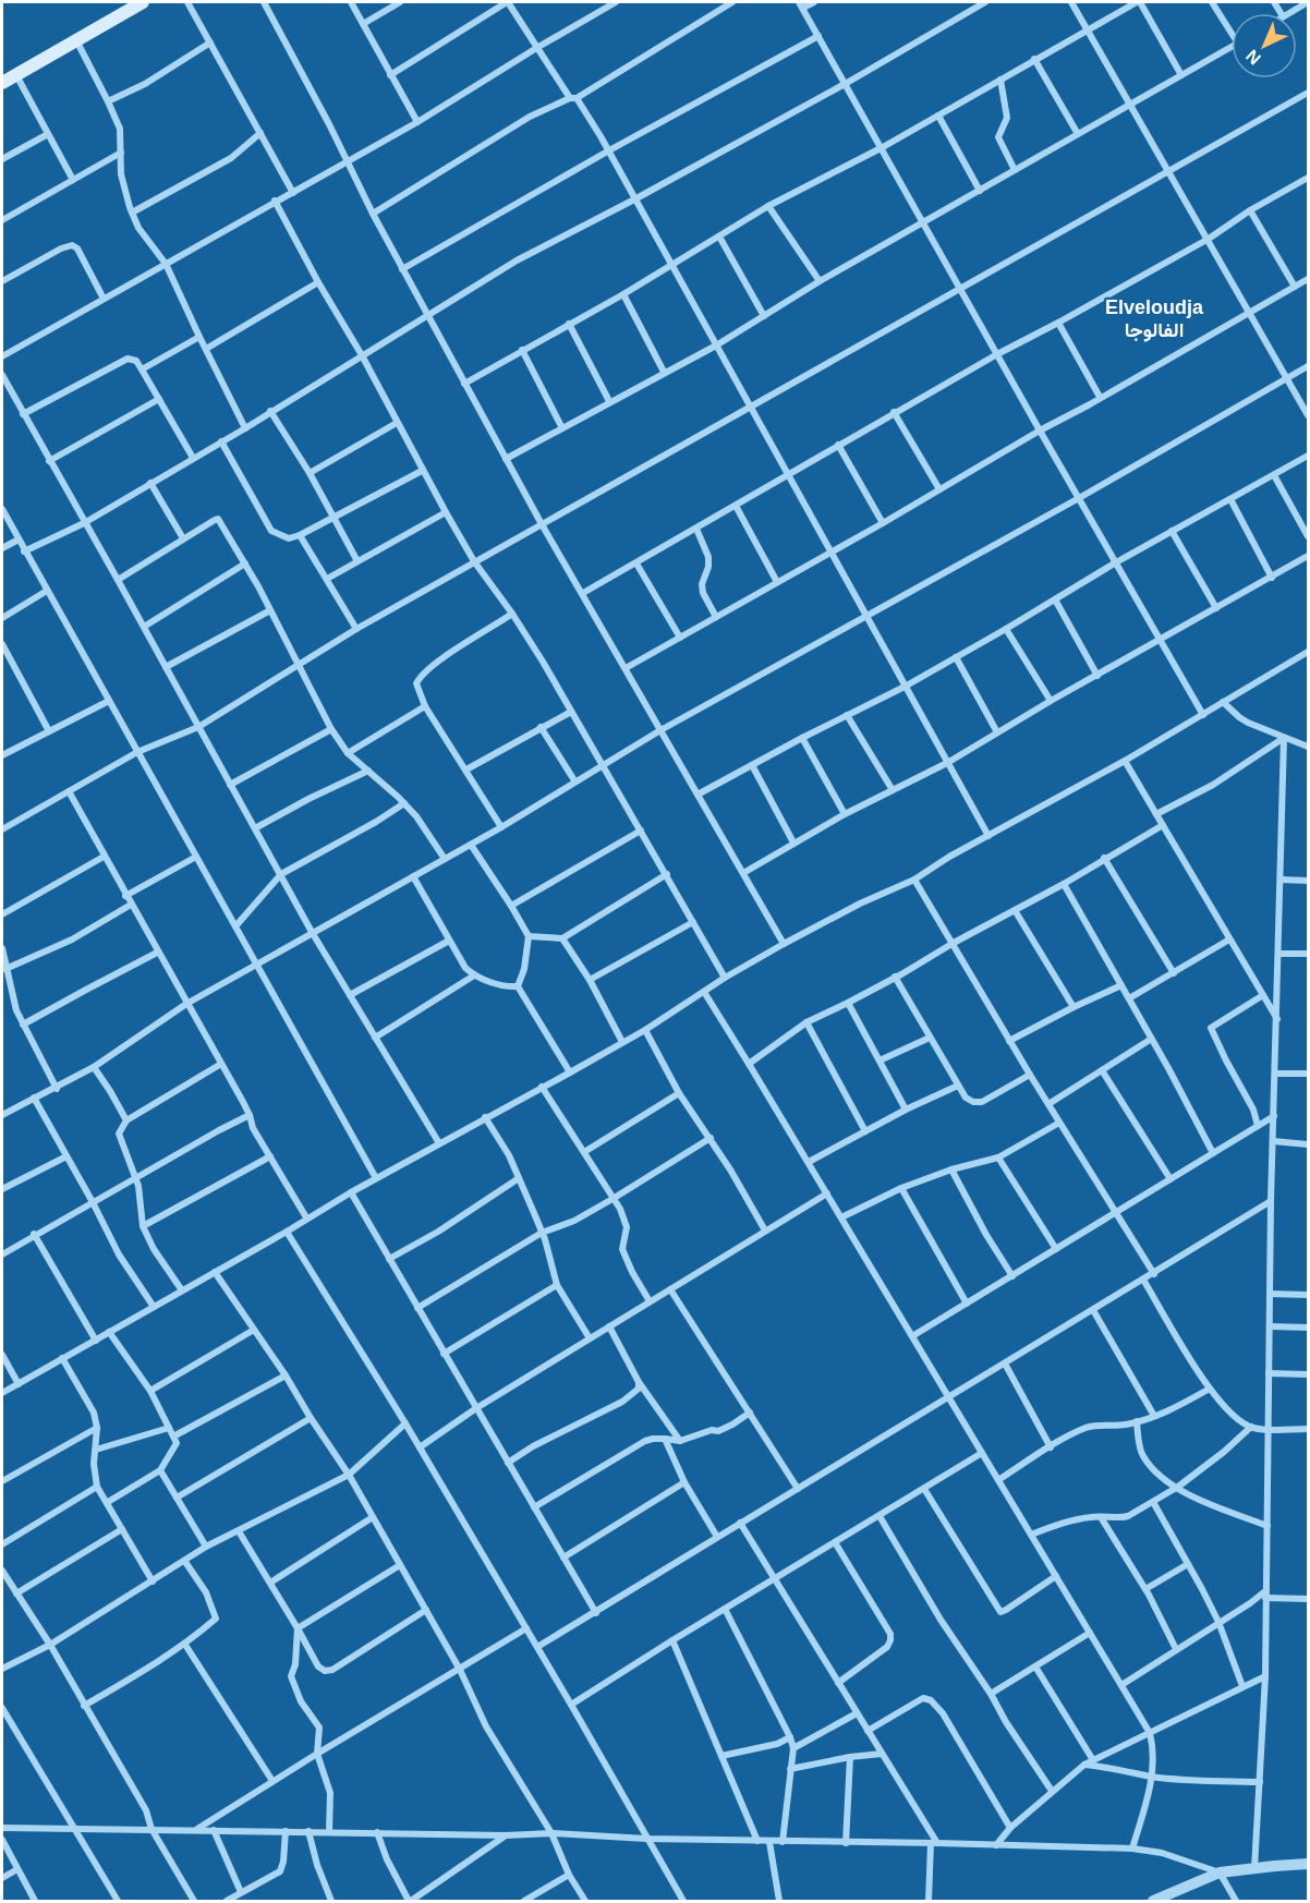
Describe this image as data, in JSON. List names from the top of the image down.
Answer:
{
  "districts": ["Elveloudja الفالوجا"],
  "north": "bottom left"
}
